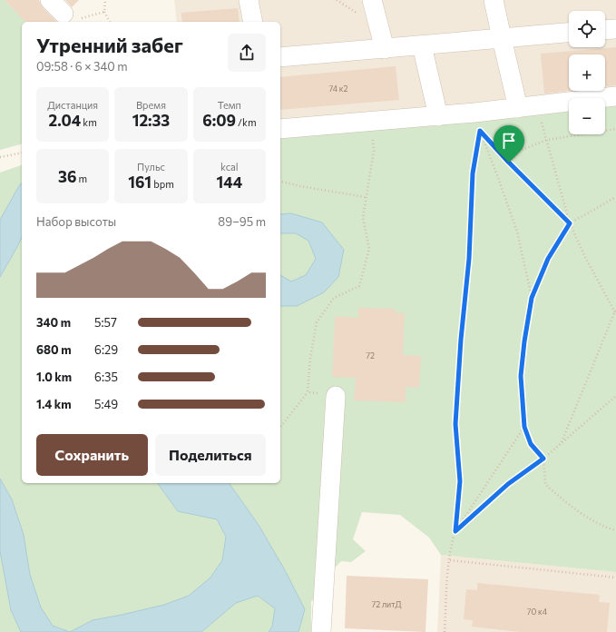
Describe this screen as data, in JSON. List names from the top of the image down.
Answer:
{
  "house_numbers": [
    "74 к2",
    "72",
    "72 литД",
    "70 к4"
  ],
  "page": {
    "map_buttons": ["+", "−"],
    "heading": ["Утренний забег", "09:58 · 6 × 340 m"],
    "stats": [
      ["Дистанция", "2.04 km"],
      ["Время", "12:33"],
      ["Темп", "6:09 /km"],
      ["36 m"],
      ["Пульс", "161 bpm"],
      ["kcal", "144"]
    ],
    "chart": ["Набор высоты", "89–95 m"],
    "list": [
      {
        "name": "340 m",
        "note": "5:57"
      },
      {
        "name": "680 m",
        "note": "6:29"
      },
      {
        "name": "1.0 km",
        "note": "6:35"
      },
      {
        "name": "1.4 km",
        "note": "5:49"
      }
    ],
    "buttons": ["Сохранить", "Поделиться"]
  }
}
